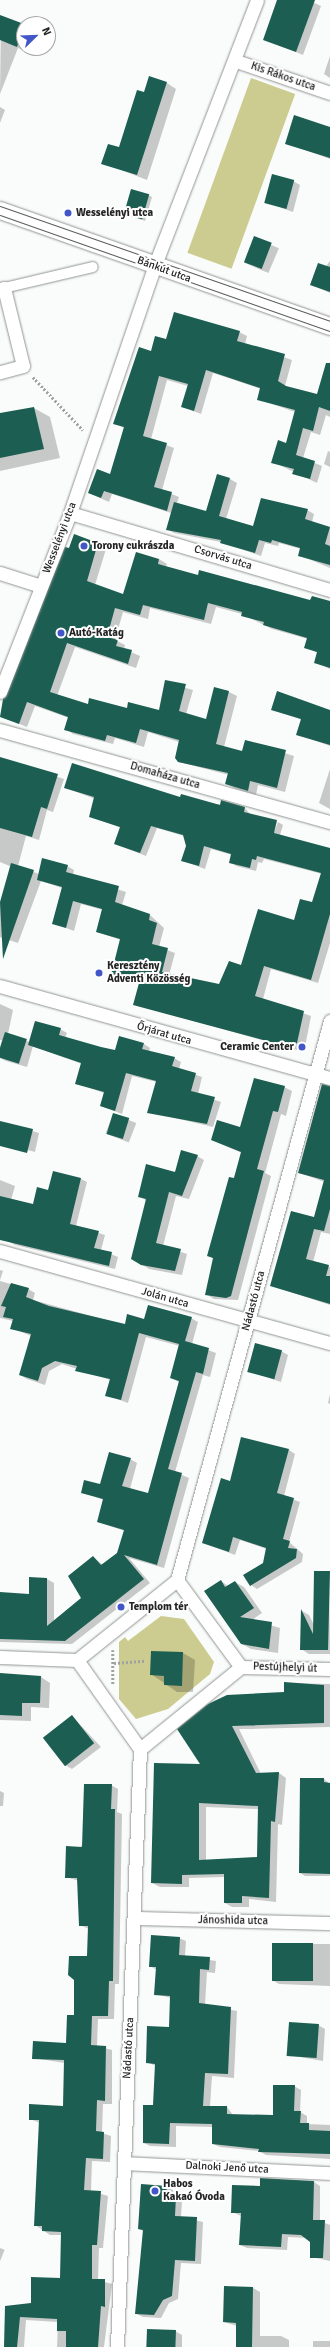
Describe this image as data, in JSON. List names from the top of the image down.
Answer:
{
  "streets": {
    "street": [
      "Kis Rákos utca",
      "Bánkút utca",
      "Wesselényi utca",
      "Csorvás utca",
      "Domaháza utca",
      "Őrjárat utca",
      "Jolán utca",
      "Nádastó utca",
      "Pestújhelyi út",
      "Jánoshida utca",
      "Dalnoki Jenő utca"
    ]
  },
  "crossings": [
    ["Kis Rákos utca", "Wesselényi utca"],
    ["Bánkút utca", "Wesselényi utca"],
    ["Wesselényi utca", "Csorvás utca"],
    ["Őrjárat utca", "Nádastó utca"],
    ["Jolán utca", "Nádastó utca"],
    ["Nádastó utca", "Jánoshida utca"],
    ["Nádastó utca", "Dalnoki Jenő utca"]
  ],
  "places": [
    "Wesselényi utca",
    "Torony cukrászda",
    "Autó-Katág",
    "Keresztény Adventi Közösség",
    "Ceramic Center",
    "Templom tér",
    "Habos Kakaó Óvoda"
  ],
  "north": "top right"
}
